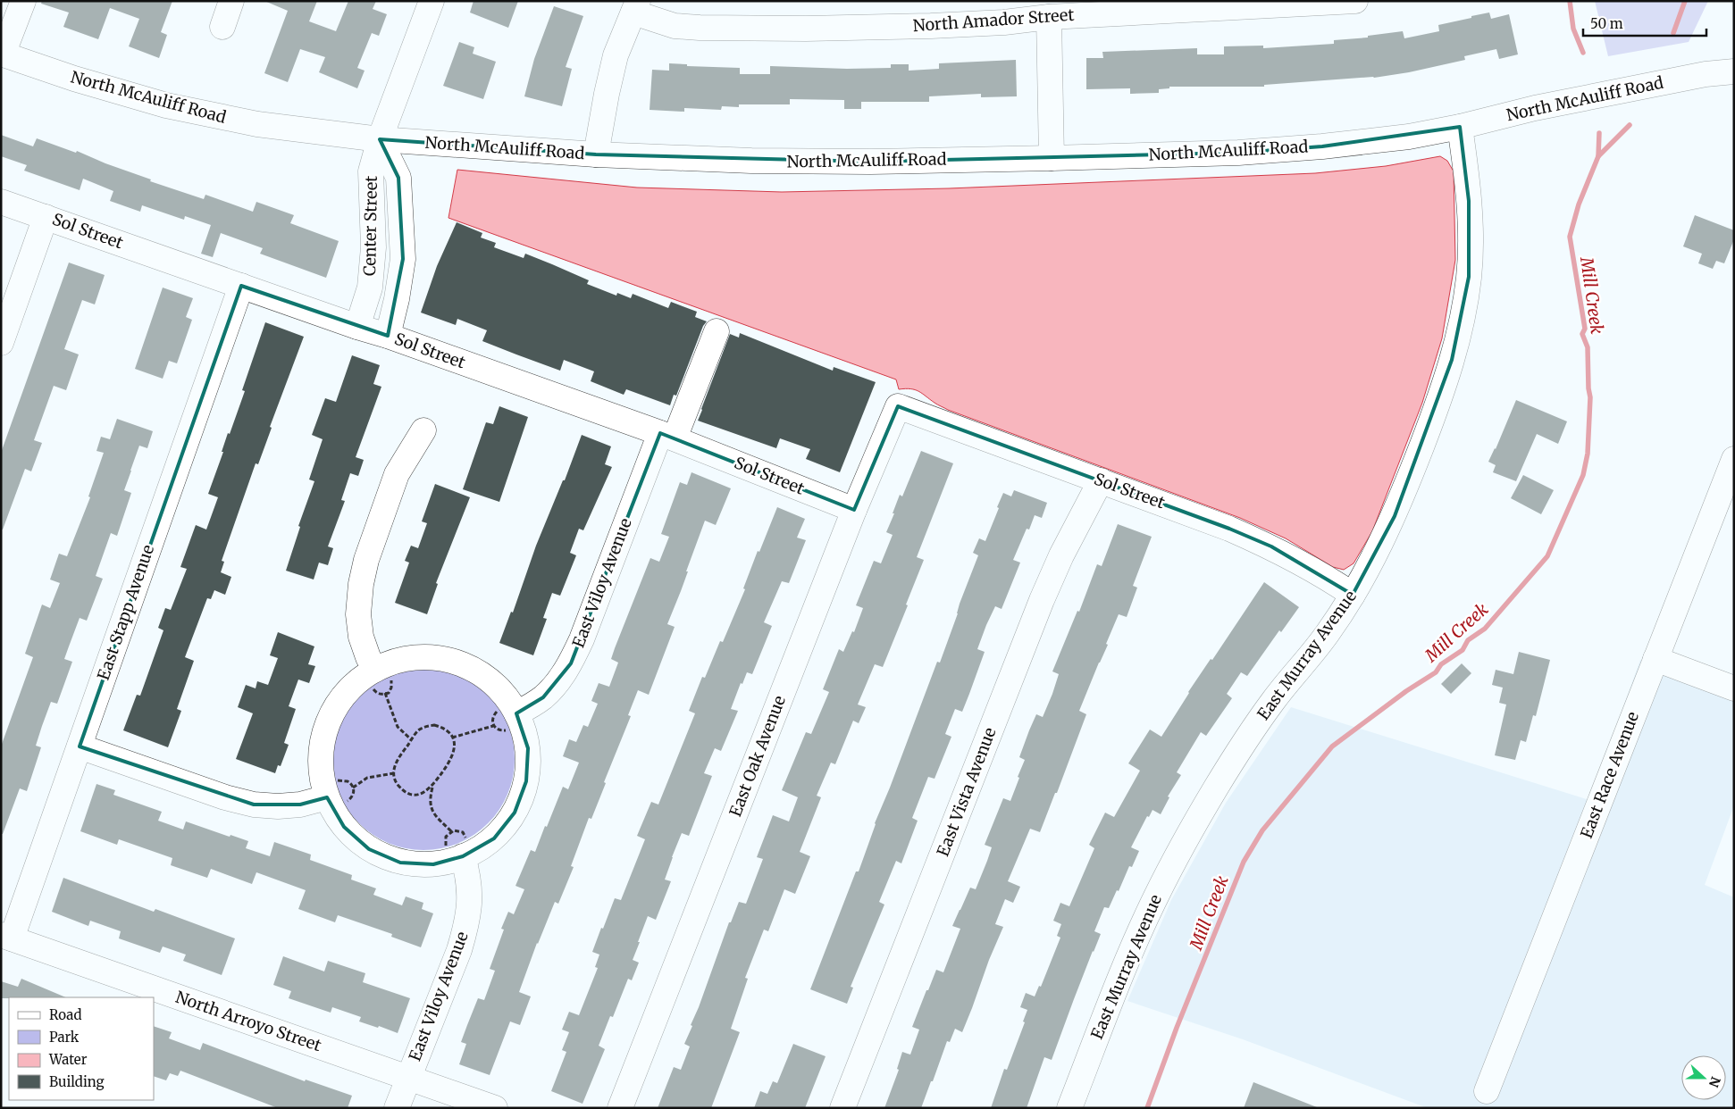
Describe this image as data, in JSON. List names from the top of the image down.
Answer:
{
  "streets": {
    "street": [
      "North Amador Street",
      "North McAuliff Road",
      "Center Street",
      "Sol Street",
      "East Viloy Avenue",
      "East Stapp Avenue",
      "East Murray Avenue",
      "East Oak Avenue",
      "East Race Avenue",
      "East Vista Avenue",
      "North Arroyo Street"
    ]
  },
  "crossings": [
    ["North McAuliff Road", "Center Street"],
    ["North McAuliff Road", "East Murray Avenue"],
    ["Center Street", "Sol Street"],
    ["Sol Street", "East Viloy Avenue"],
    ["Sol Street", "East Stapp Avenue"],
    ["Sol Street", "East Murray Avenue"],
    ["Sol Street", "East Oak Avenue"],
    ["Sol Street", "East Vista Avenue"],
    ["East Viloy Avenue", "North Arroyo Street"],
    ["East Stapp Avenue", "North Arroyo Street"]
  ],
  "water": ["Mill Creek"],
  "legend": [
    "Road",
    "Park",
    "Water",
    "Building"
  ],
  "scale_bar": "50 m",
  "north": "right"
}
